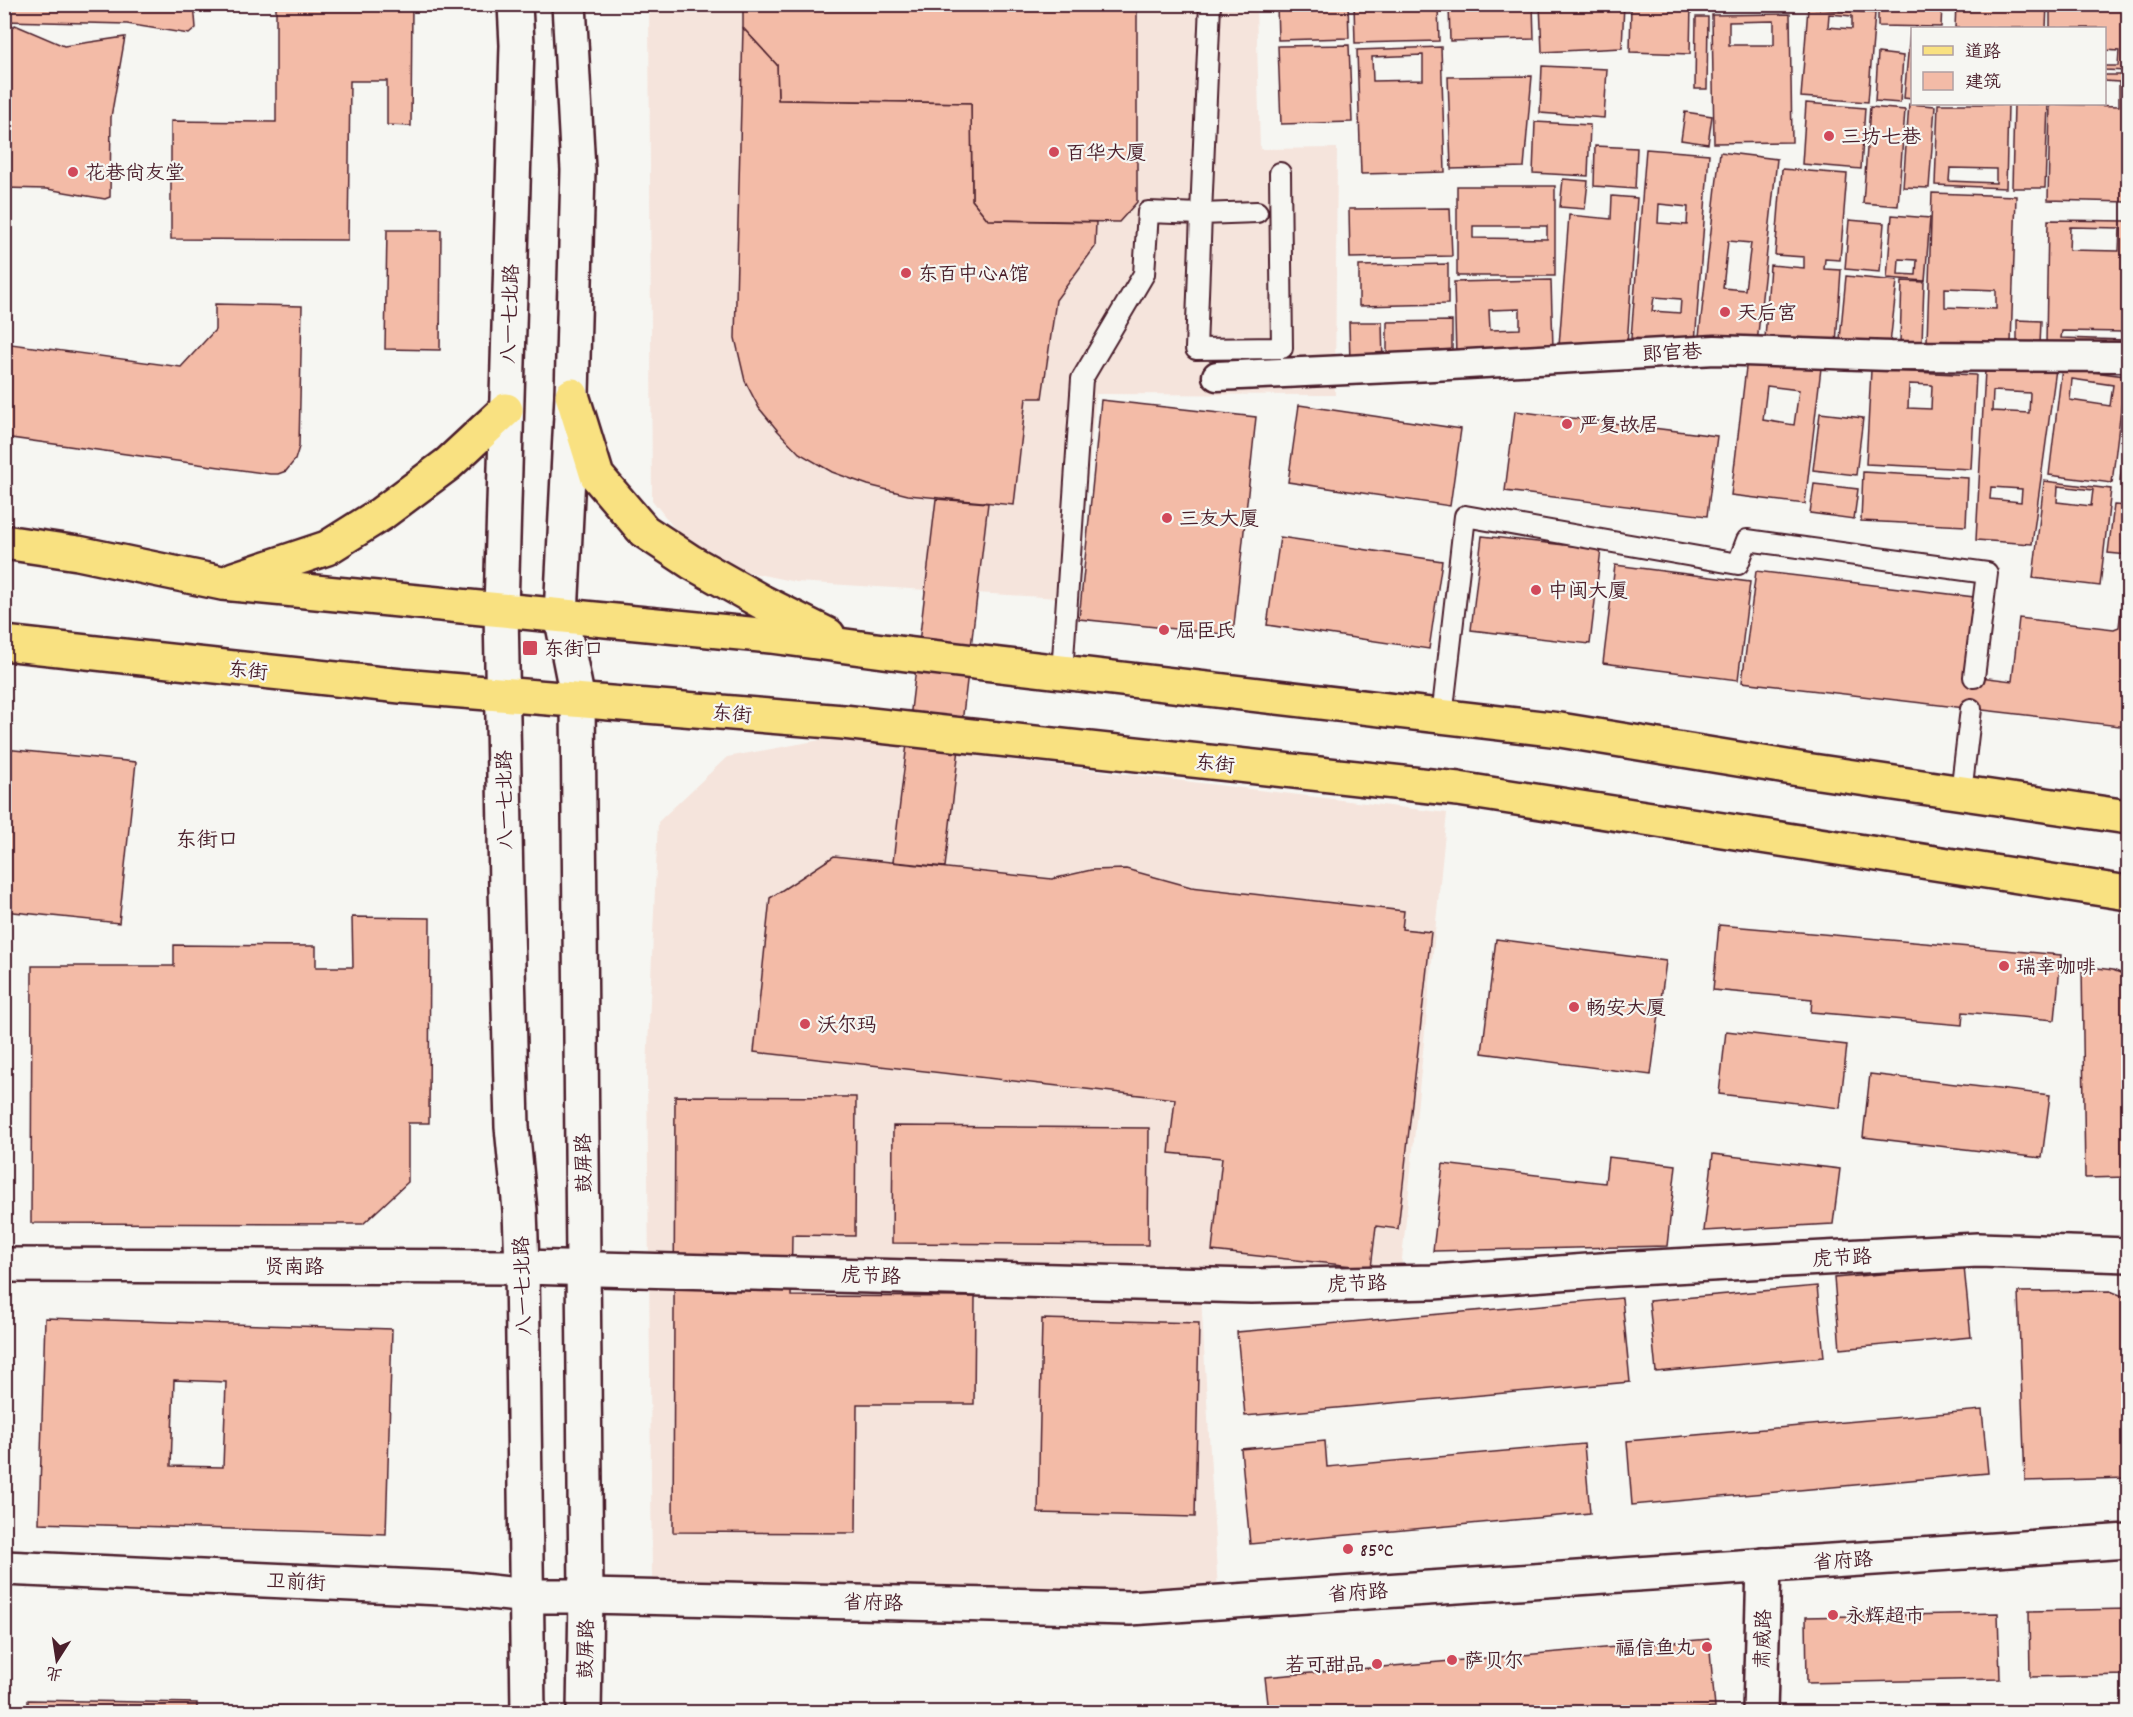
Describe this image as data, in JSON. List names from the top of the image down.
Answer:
{
  "streets": {
    "main road": ["东街"],
    "street": [
      "八一七北路",
      "郎官巷",
      "鼓屏路",
      "虎节路",
      "贤南路",
      "省府路",
      "卫前街",
      "肃威路"
    ]
  },
  "crossings": [
    ["八一七北路", "东街"],
    ["八一七北路", "贤南路"],
    ["八一七北路", "卫前街"],
    ["东街", "鼓屏路"],
    ["鼓屏路", "虎节路"],
    ["鼓屏路", "贤南路"],
    ["鼓屏路", "省府路"],
    ["鼓屏路", "卫前街"],
    ["虎节路", "贤南路"],
    ["省府路", "卫前街"],
    ["省府路", "肃威路"]
  ],
  "districts": ["东街口"],
  "places": {
    "other": [
      "三坊七巷",
      "百华大厦",
      "花巷尚友堂",
      "东百中心A馆",
      "天后宫",
      "严复故居",
      "三友大厦",
      "中闽大厦",
      "屈臣氏",
      "瑞幸咖啡",
      "畅安大厦",
      "沃尔玛",
      "85°C",
      "永辉超市",
      "福信鱼丸",
      "萨贝尔",
      "若可甜品"
    ],
    "transit": ["东街口"]
  },
  "legend": ["道路", "建筑"],
  "north": "bottom"
}
